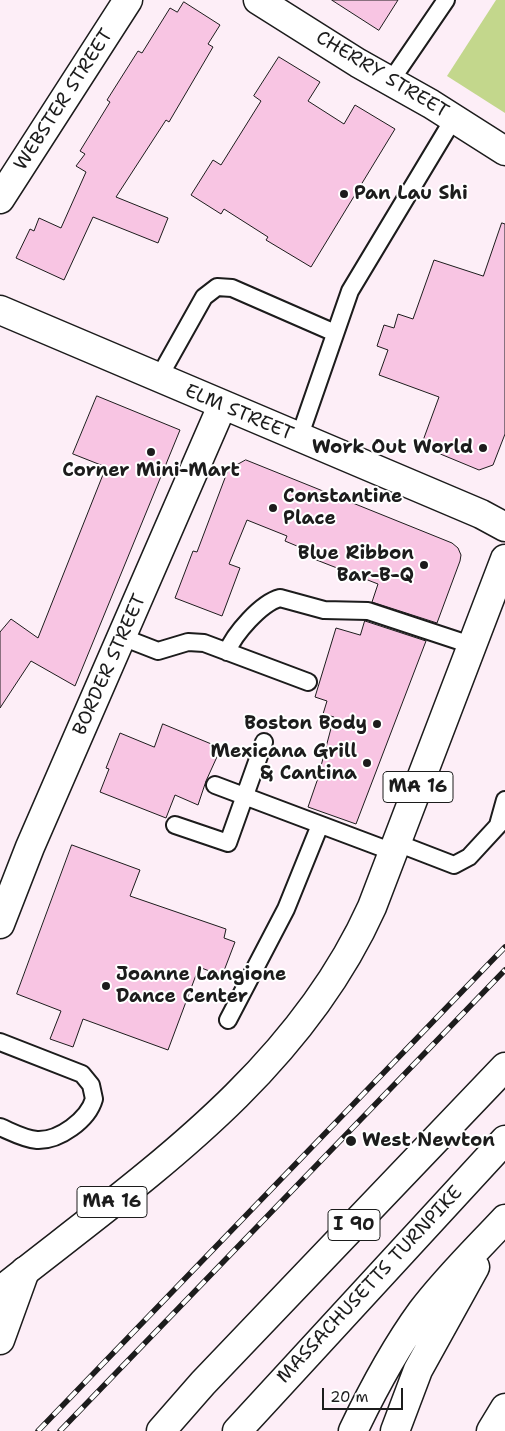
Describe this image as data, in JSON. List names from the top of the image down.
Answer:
{
  "streets": {
    "main road": [
      "CHERRY STREET",
      "WEBSTER STREET",
      "ELM STREET",
      "BORDER STREET",
      "MA 16",
      "I 90",
      "MASSACHUSETTS TURNPIKE"
    ]
  },
  "crossings": [
    ["ELM STREET", "BORDER STREET"]
  ],
  "places": [
    "Pan Lau Shi",
    "Work Out World",
    "Corner Mini-Mart",
    "Constantine Place",
    "Blue Ribbon Bar-B-Q",
    "Boston Body",
    "Mexicana Grill & Cantina",
    "Joanne Langione Dance Center",
    "West Newton"
  ],
  "scale_bar": "20 m"
}
